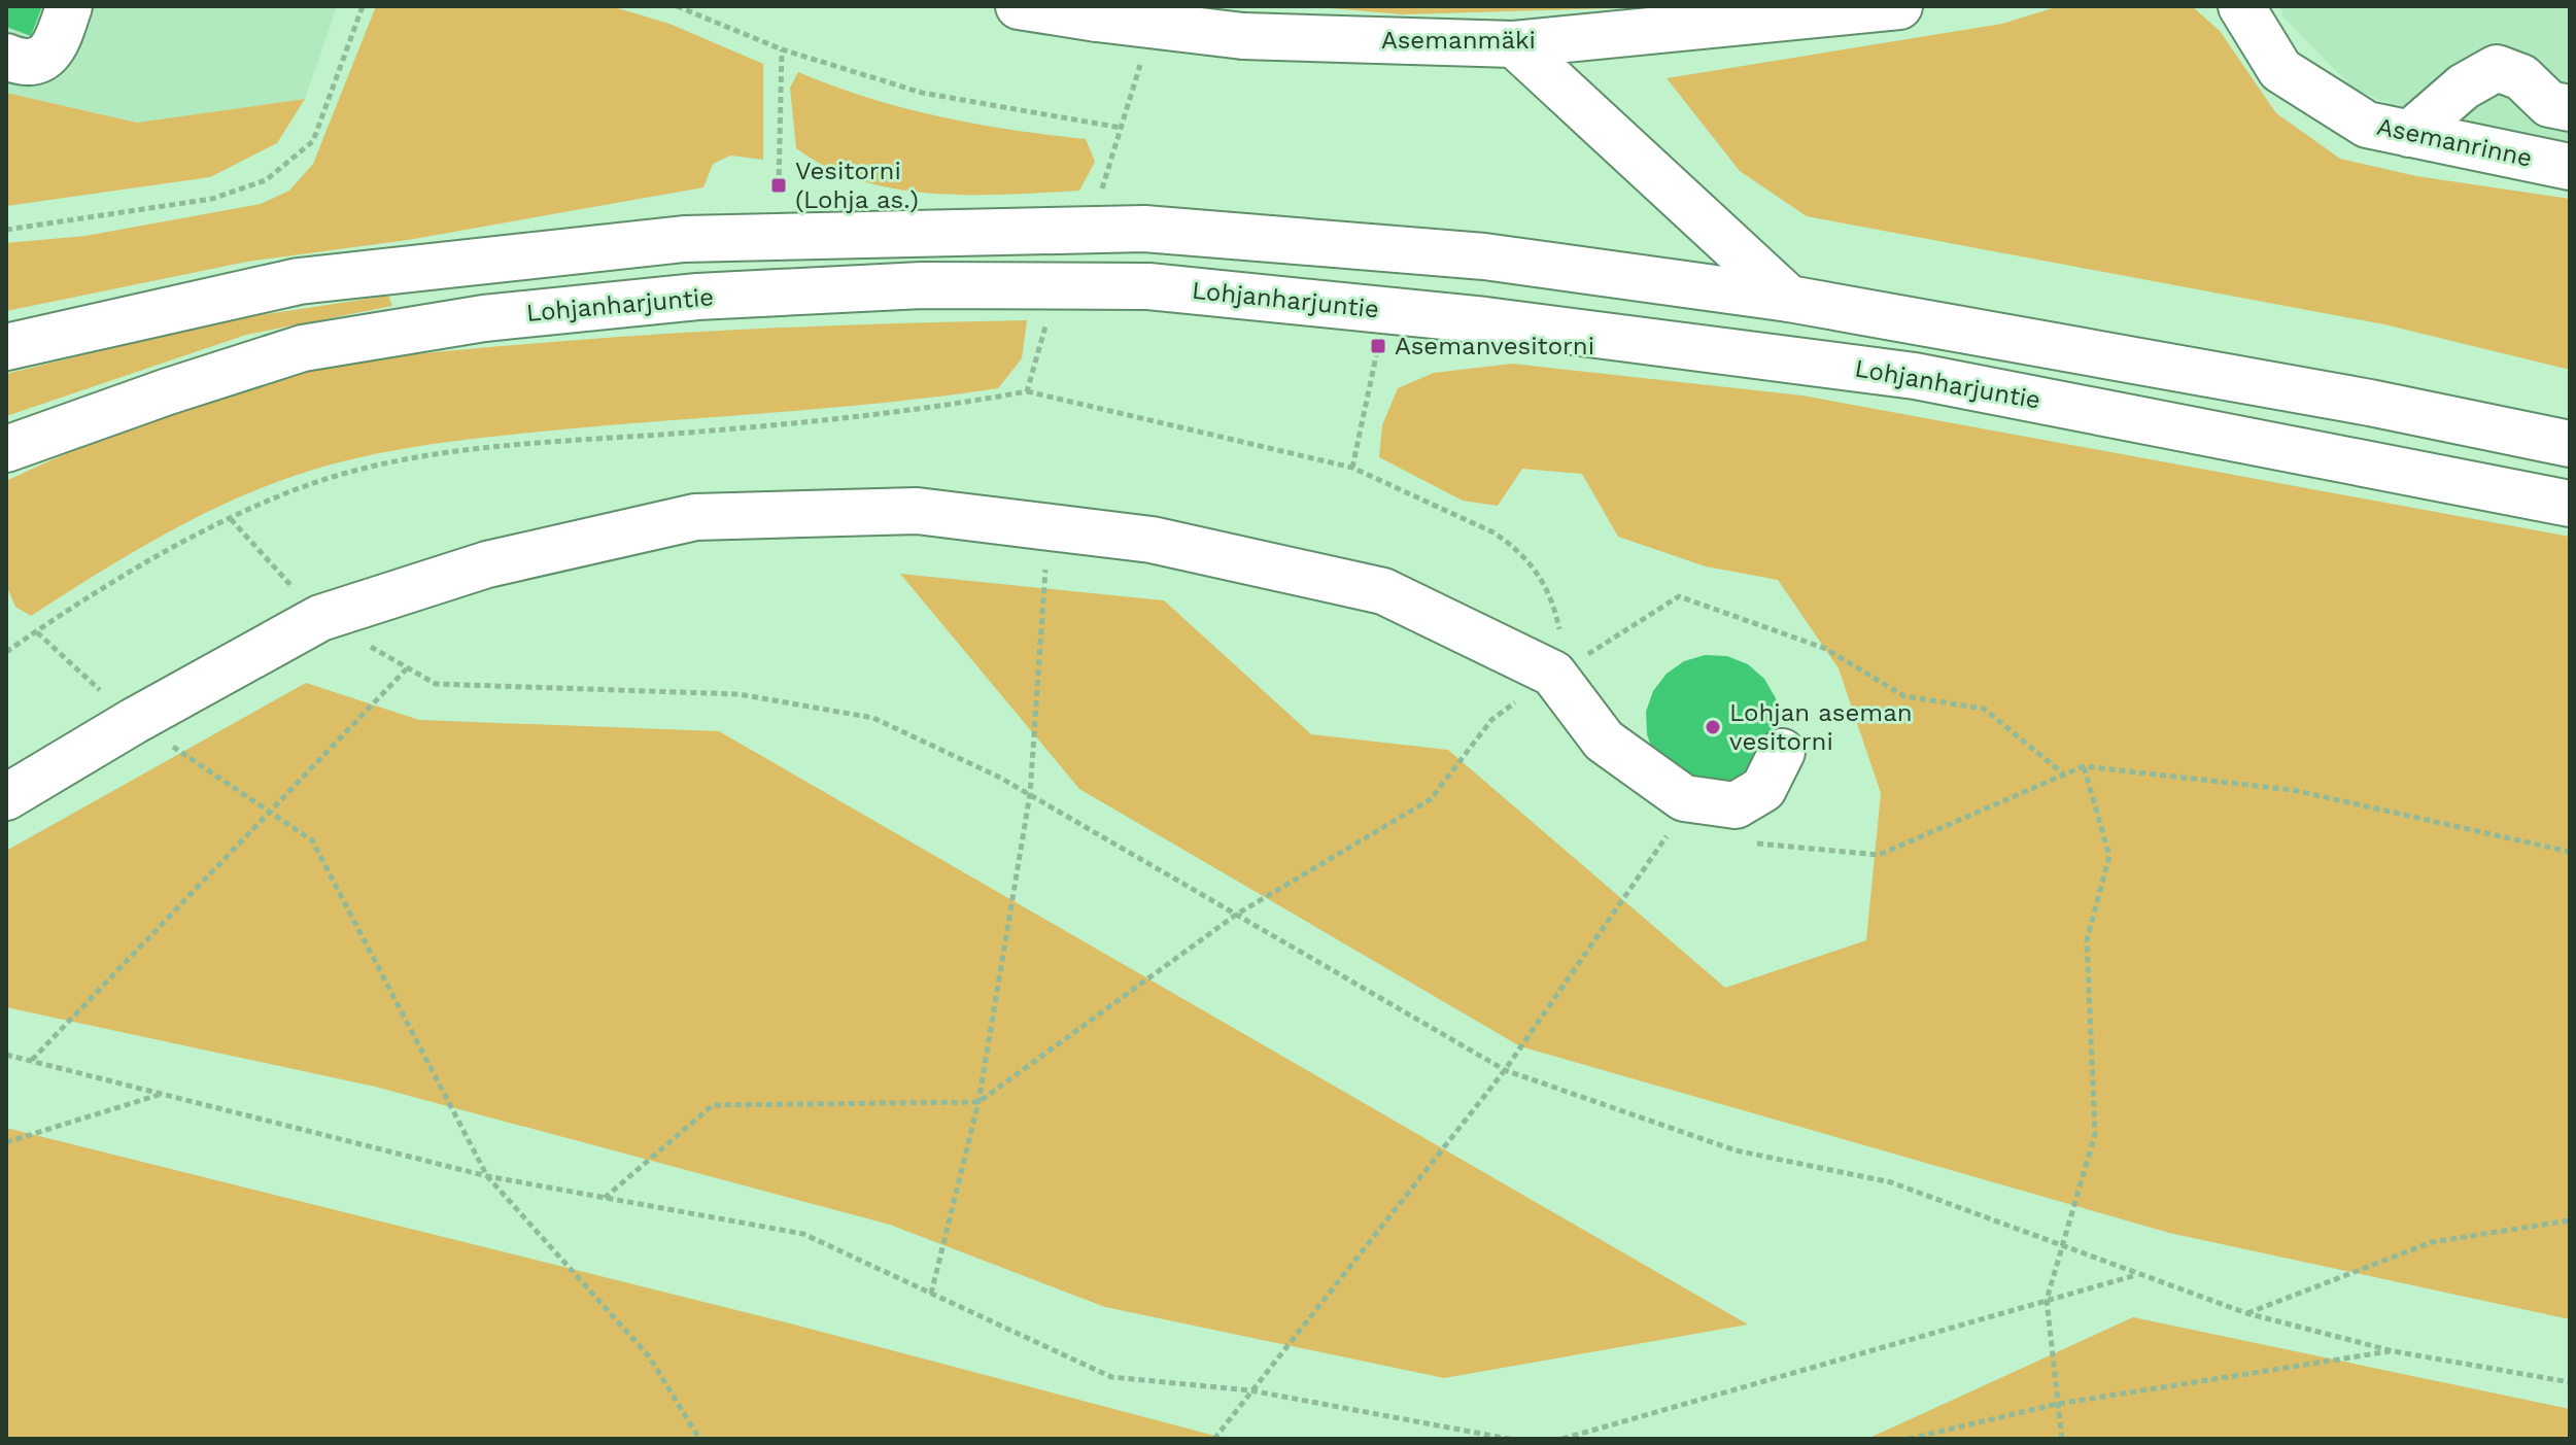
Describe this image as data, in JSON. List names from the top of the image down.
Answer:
{
  "streets": {
    "main road": ["Asemanmäki", "Asemanrinne", "Lohjanharjuntie"]
  },
  "places": {
    "transit": ["Vesitorni (Lohja as.)", "Asemanvesitorni"],
    "other": ["Lohjan aseman vesitorni"]
  }
}
